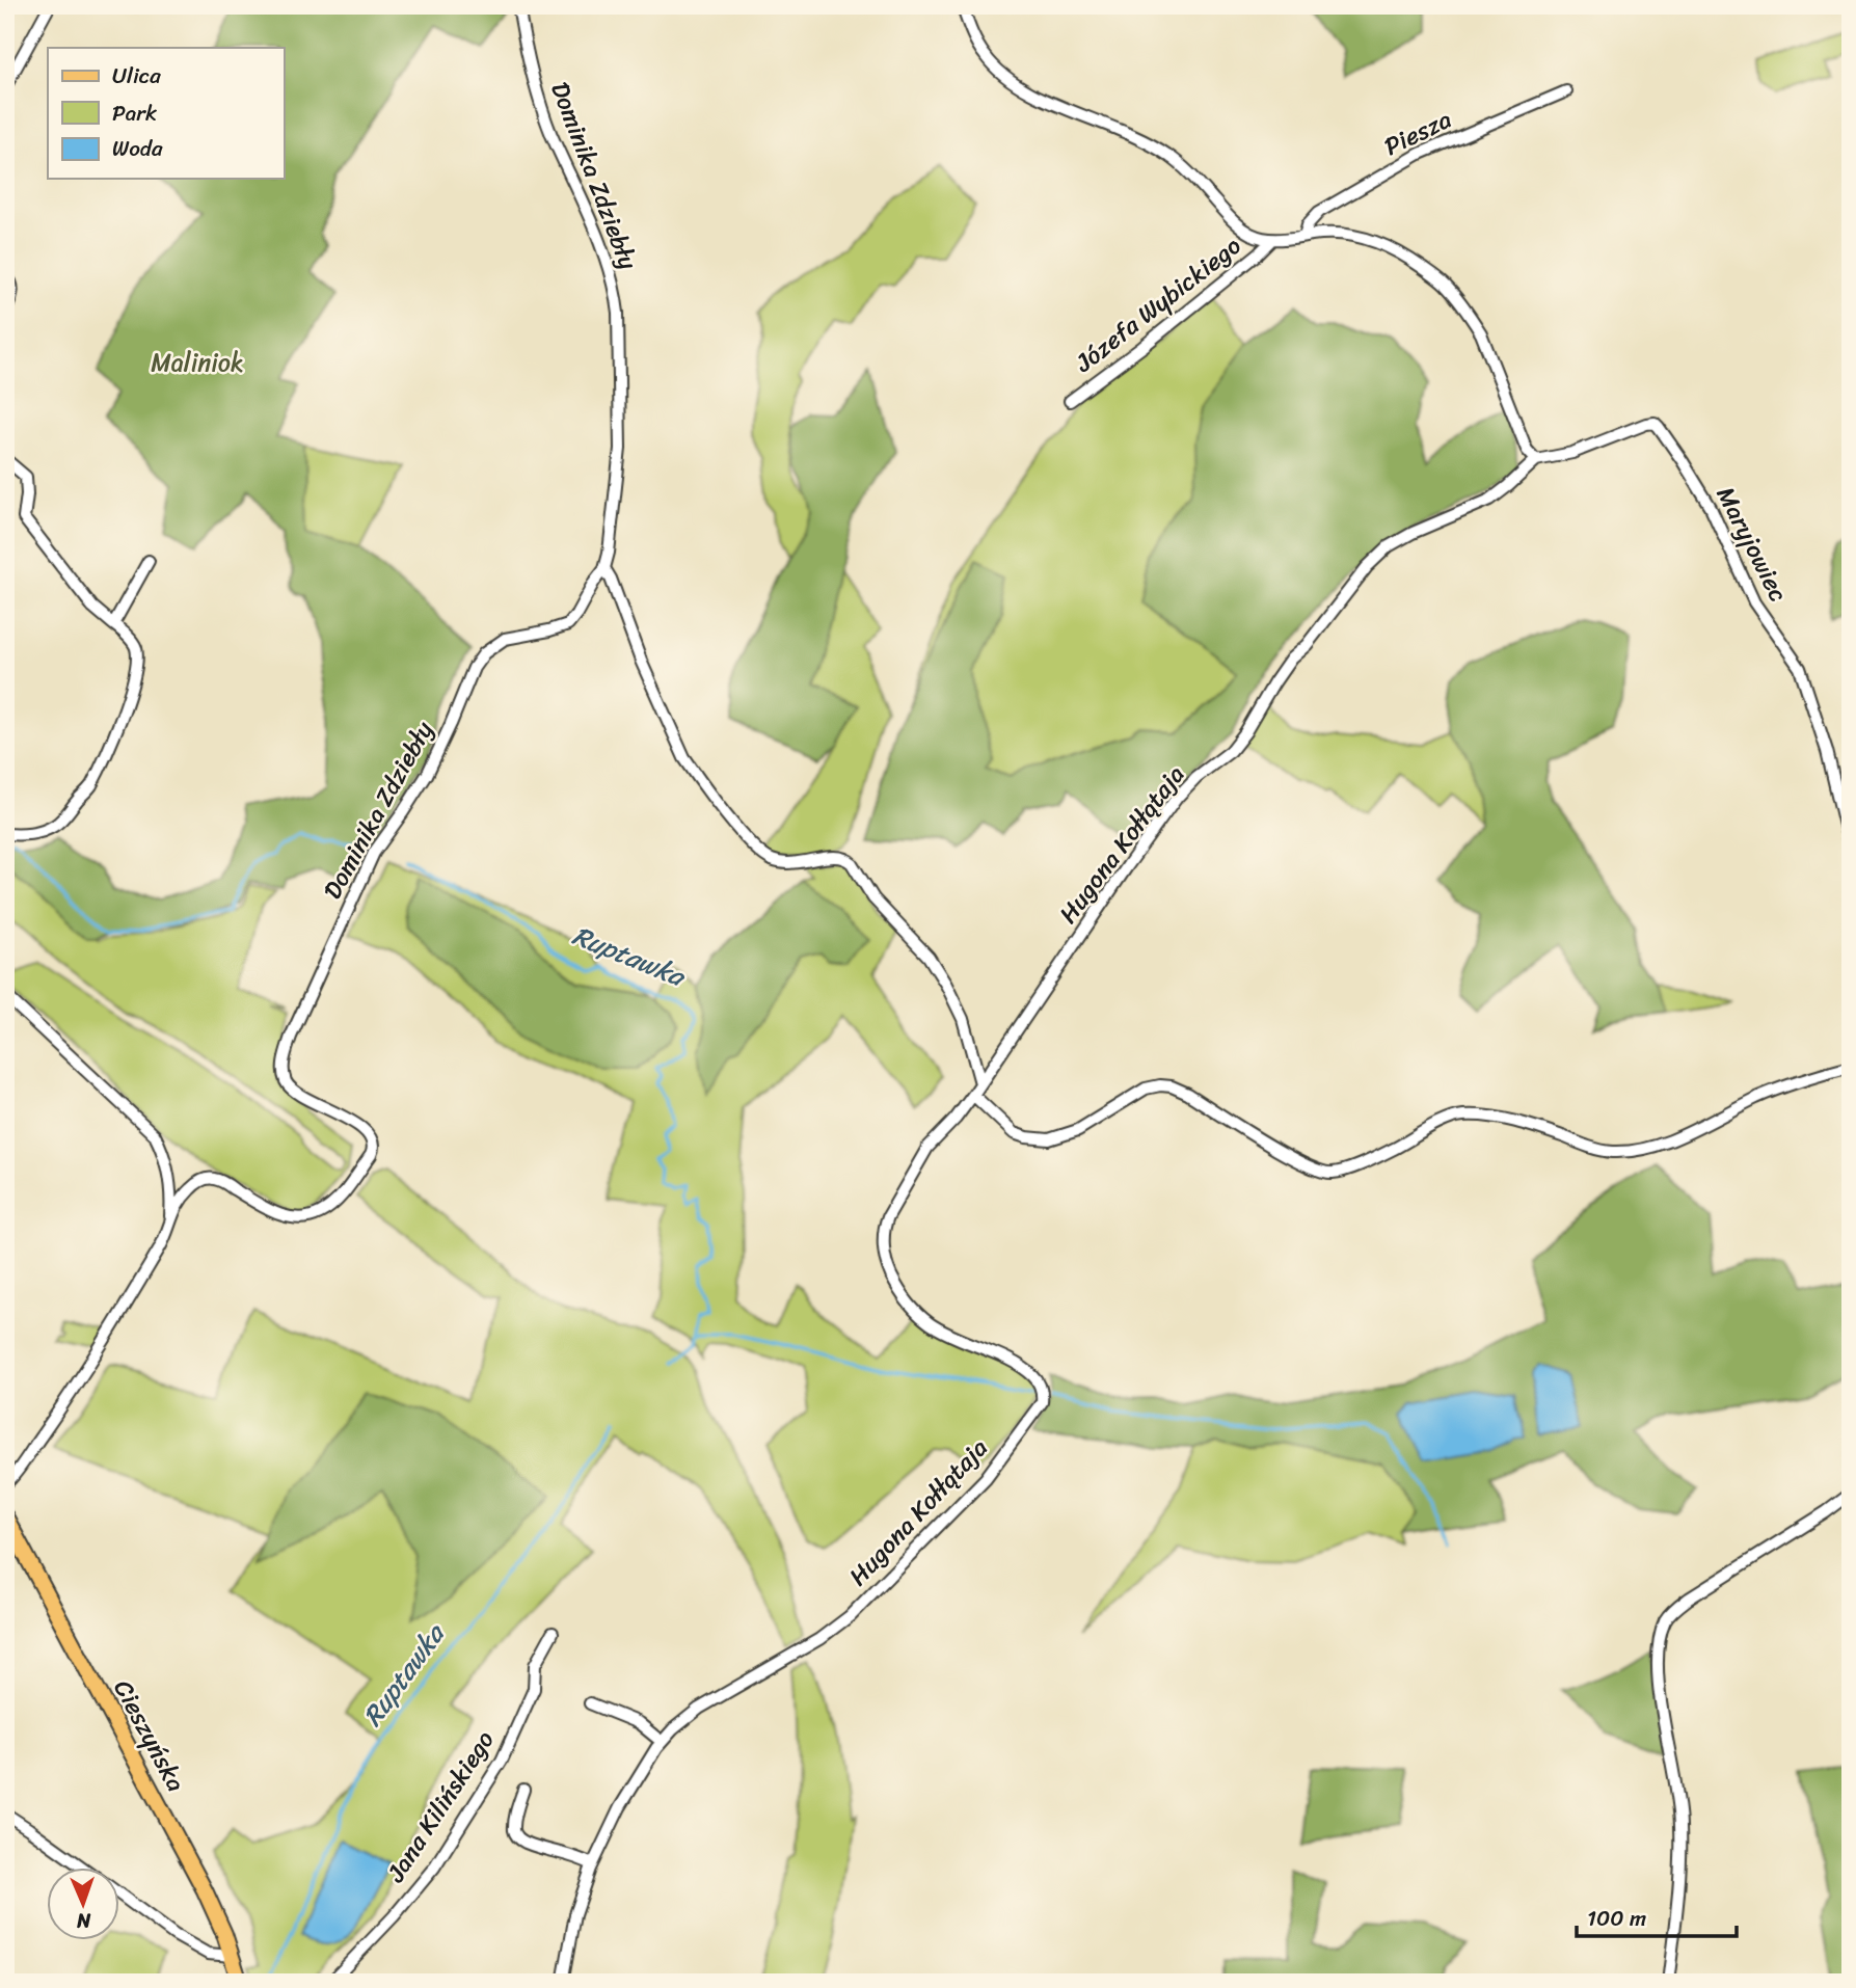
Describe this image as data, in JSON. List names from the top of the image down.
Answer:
{
  "streets": {
    "main road": ["Cieszyńska"],
    "street": [
      "Piesza",
      "Dominika Zdziebły",
      "Józefa Wybickiego",
      "Maryjowiec",
      "Hugona Kołłątaja",
      "Jana Kilińskiego"
    ]
  },
  "crossings": [
    ["Maryjowiec", "Hugona Kołłątaja"]
  ],
  "water": ["Ruptawka"],
  "parks": ["Maliniok"],
  "legend": ["Ulica", "Park", "Woda"],
  "scale_bar": "100 m",
  "north": "bottom"
}
